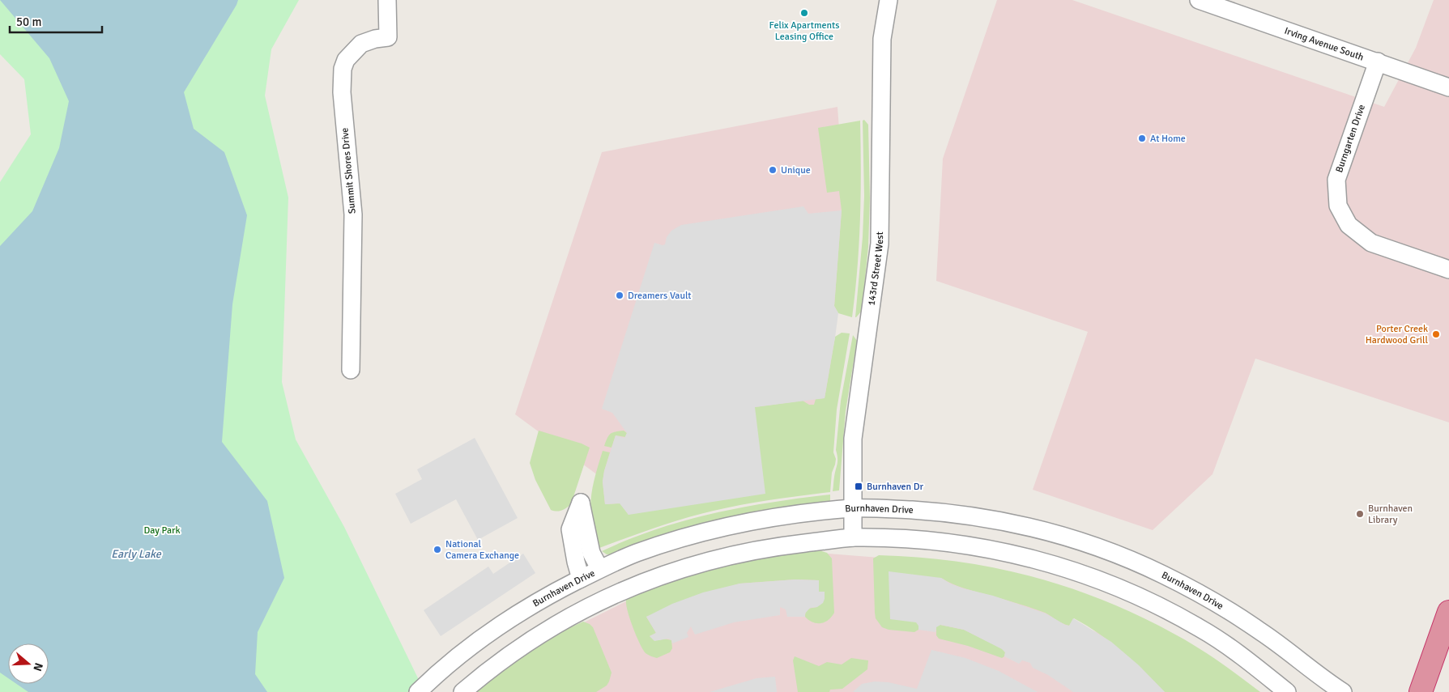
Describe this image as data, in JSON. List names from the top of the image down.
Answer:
{
  "streets": {
    "street": [
      "Irving Avenue South",
      "Burngarten Drive",
      "Summit Shores Drive",
      "143rd Street West",
      "Burnhaven Drive"
    ]
  },
  "crossings": [
    ["Irving Avenue South", "Burngarten Drive"],
    ["143rd Street West", "Burnhaven Drive"]
  ],
  "water": ["Early Lake"],
  "parks": ["Day Park"],
  "places": {
    "other": [
      "Felix Apartments Leasing Office",
      "At Home",
      "Unique",
      "Dreamers Vault",
      "Porter Creek Hardwood Grill",
      "Burnhaven Library",
      "National Camera Exchange"
    ],
    "transit": ["Burnhaven Dr"]
  },
  "scale_bar": "50 m",
  "north": "right"
}
